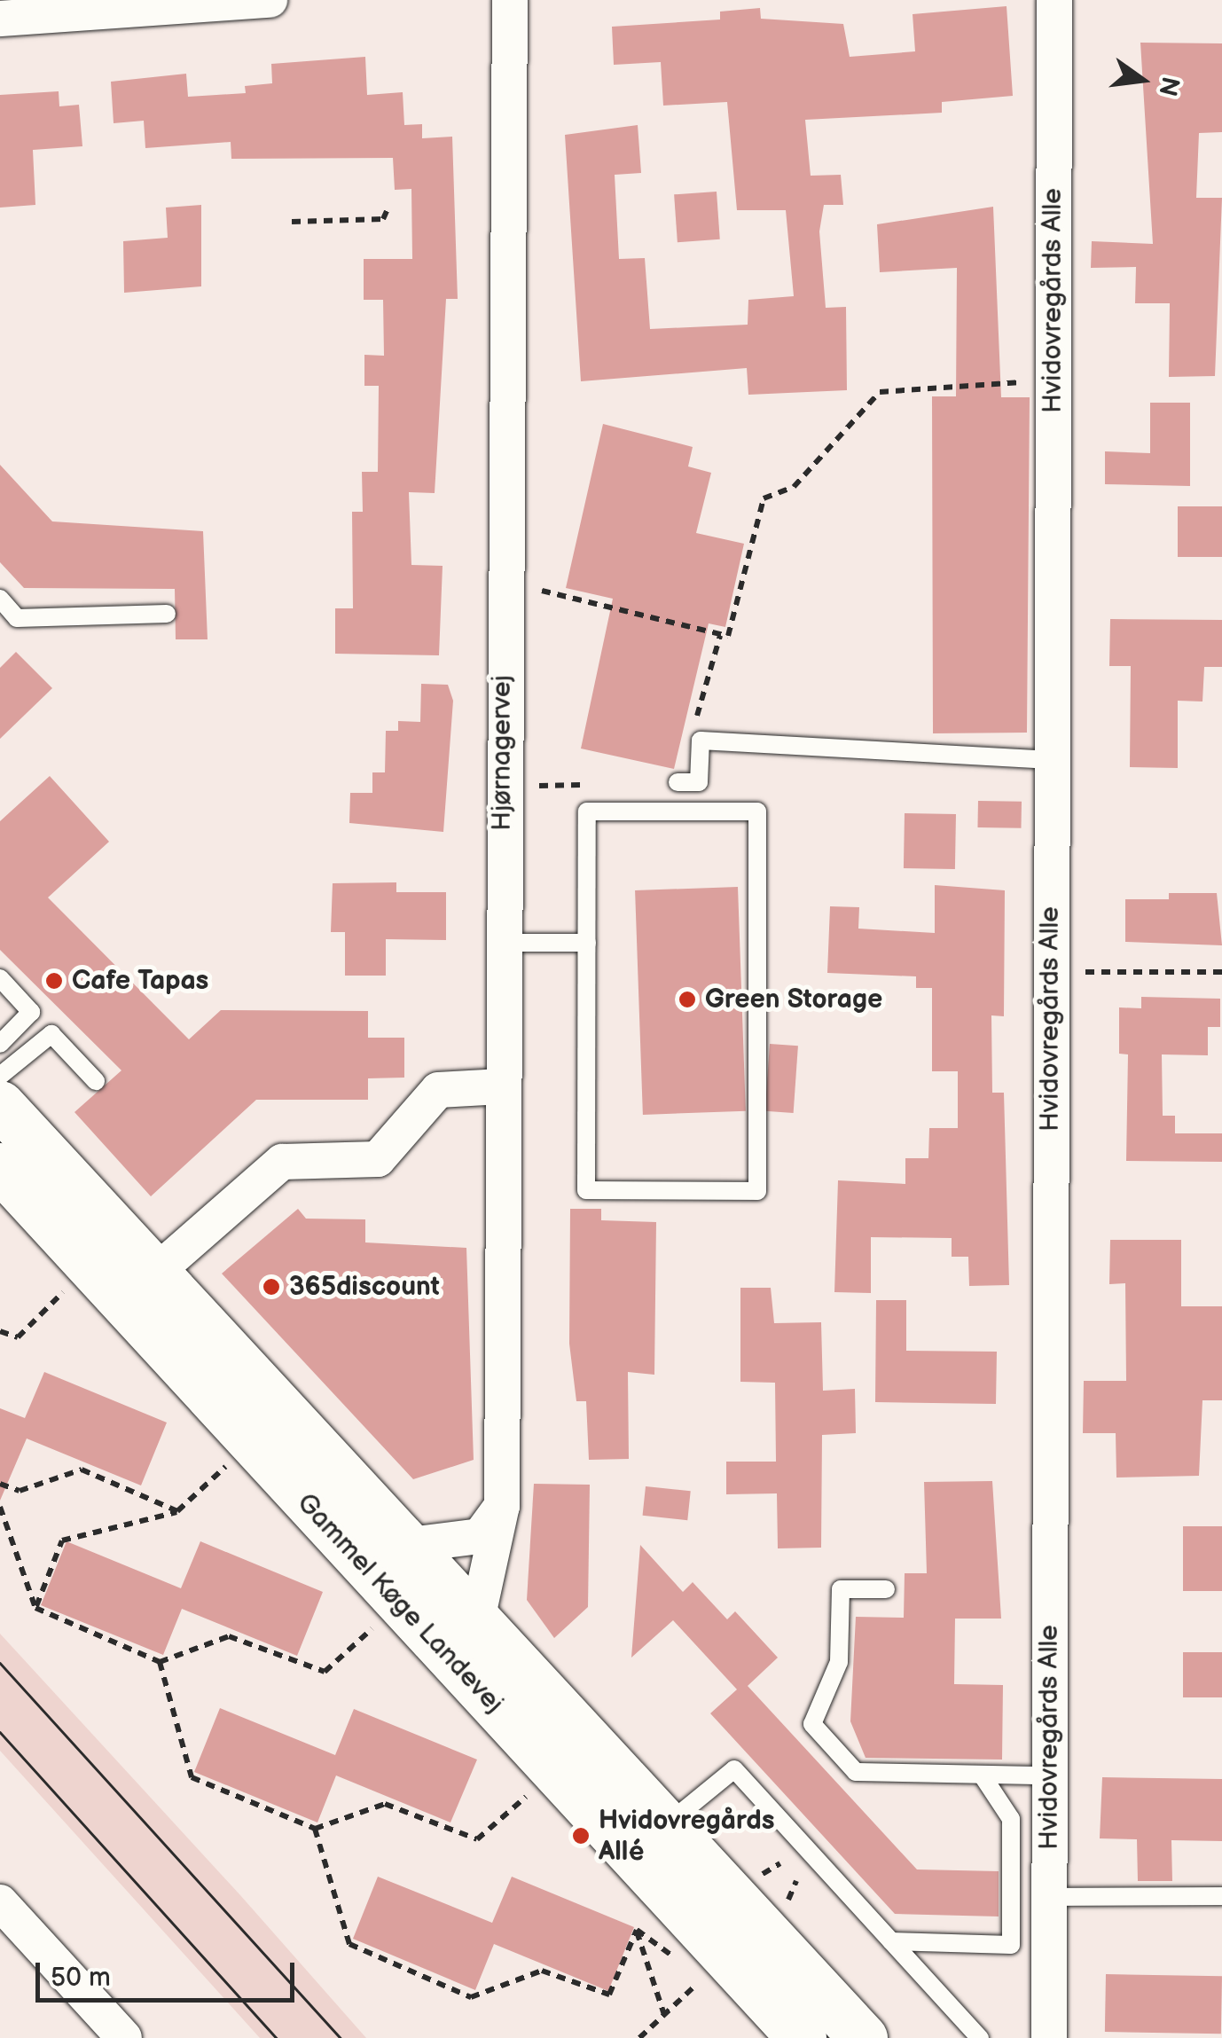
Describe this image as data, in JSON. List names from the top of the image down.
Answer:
{
  "streets": {
    "main road": ["Gammel Køge Landevej"],
    "street": ["Hvidovregårds Alle", "Hjørnagervej"]
  },
  "crossings": [
    ["Hjørnagervej", "Gammel Køge Landevej"]
  ],
  "places": [
    "Cafe Tapas",
    "Green Storage",
    "365discount",
    "Hvidovregårds Allé"
  ],
  "scale_bar": "50 m",
  "north": "right"
}
